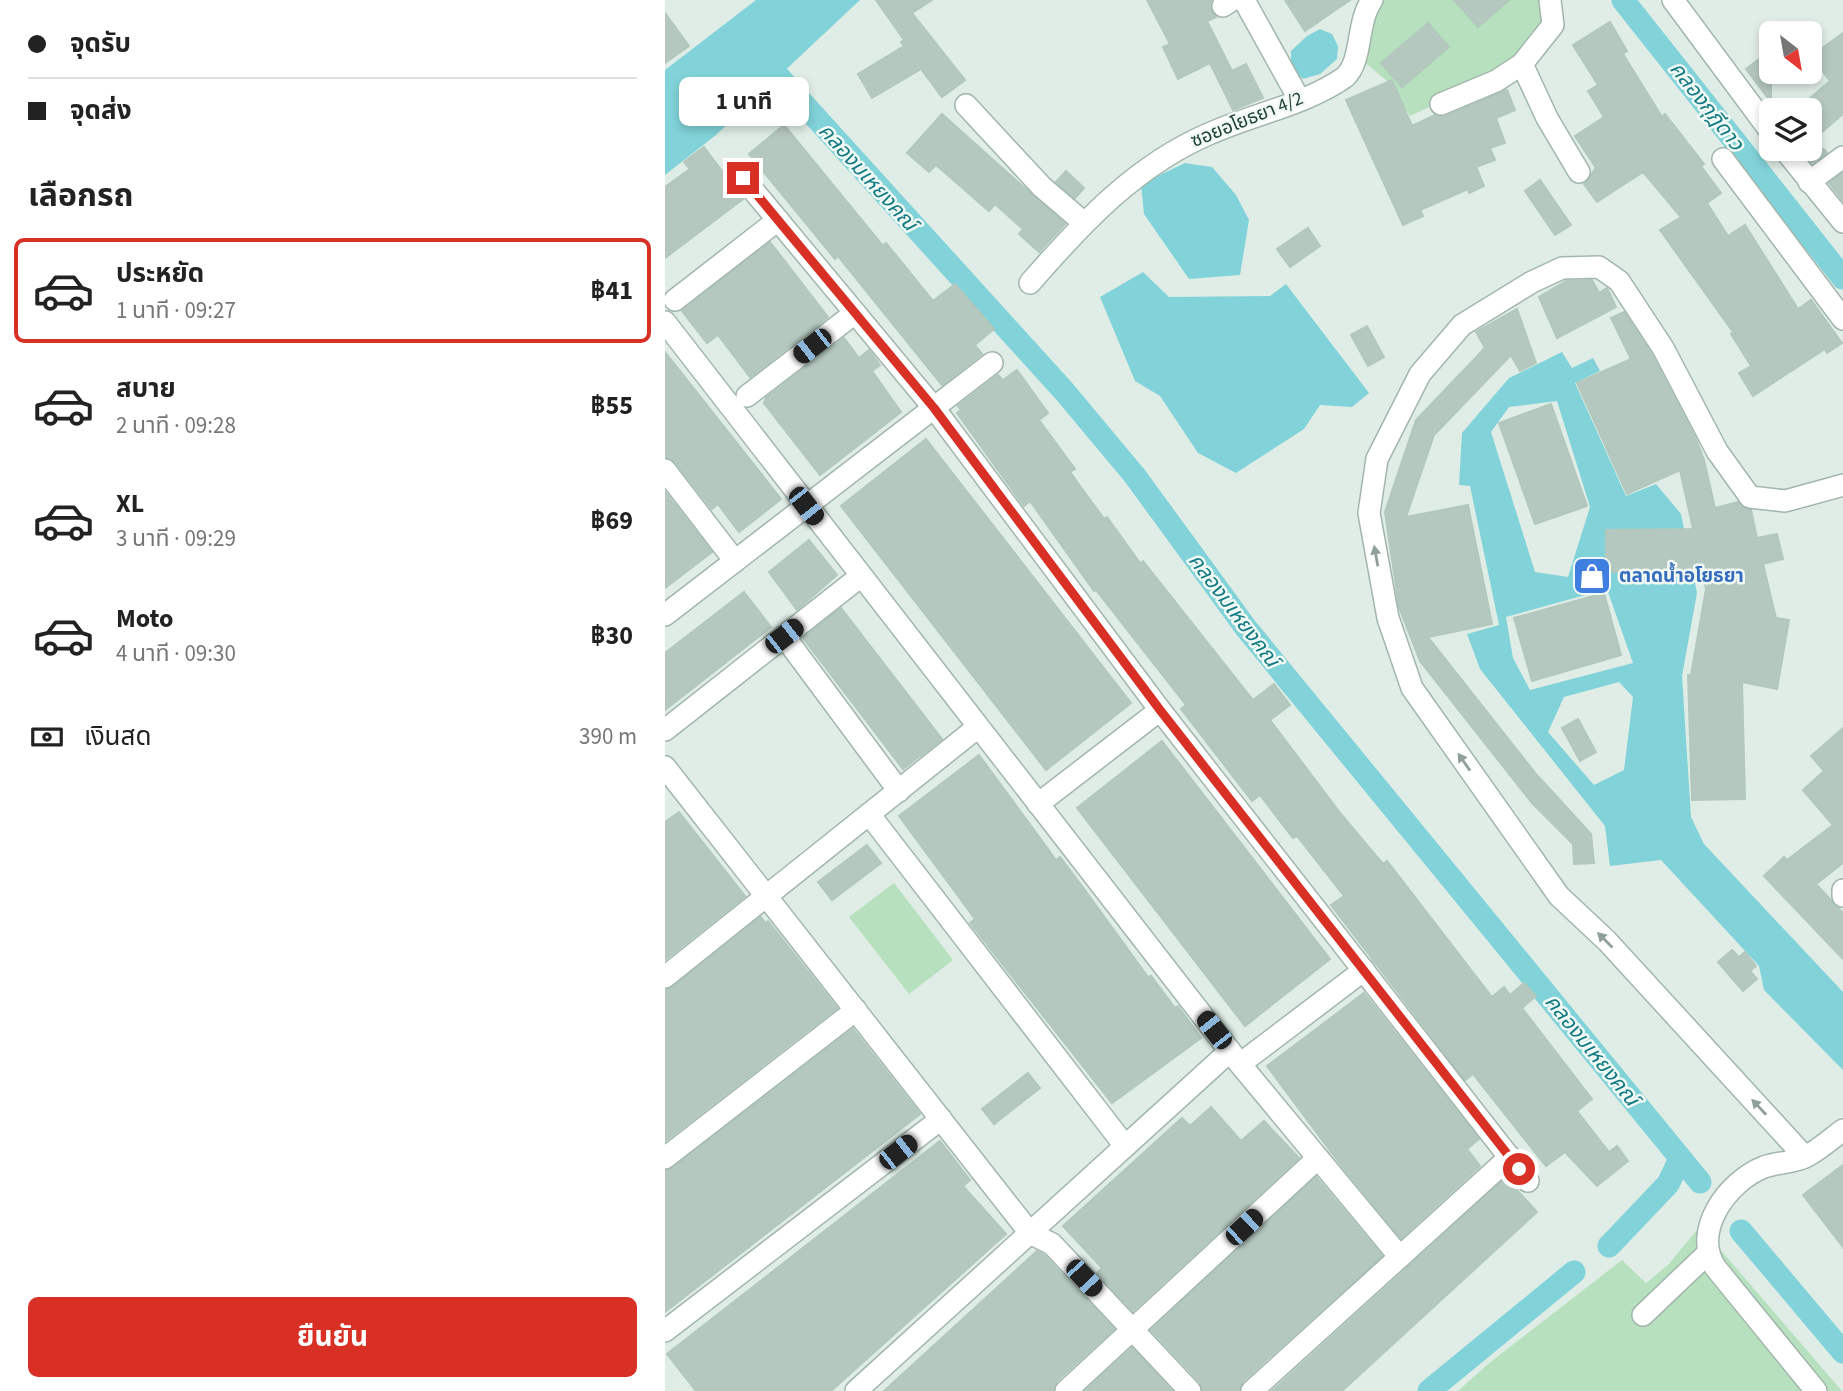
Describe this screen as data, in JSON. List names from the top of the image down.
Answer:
{
  "streets": {
    "street": ["ซอยอโยธยา 4/2"]
  },
  "water": ["คลองกุฎีดาว", "คลองมเหยงคณ์"],
  "places": {
    "shop": ["ตลาดน้ำอโยธยา"]
  },
  "north": "bottom right",
  "page": {
    "banner": ["จุดรับ", "จุดส่ง"],
    "bubble": "1 นาที",
    "heading": "เลือกรถ",
    "list": [
      {
        "name": "ประหยัด",
        "note": "1 นาที · 09:27",
        "value": "฿41"
      },
      {
        "name": "สบาย",
        "note": "2 นาที · 09:28",
        "value": "฿55"
      },
      {
        "name": "XL",
        "note": "3 นาที · 09:29",
        "value": "฿69"
      },
      {
        "name": "Moto",
        "note": "4 นาที · 09:30",
        "value": "฿30"
      }
    ],
    "pay": ["เงินสด", "390 m"],
    "buttons": "ยืนยัน"
  }
}
